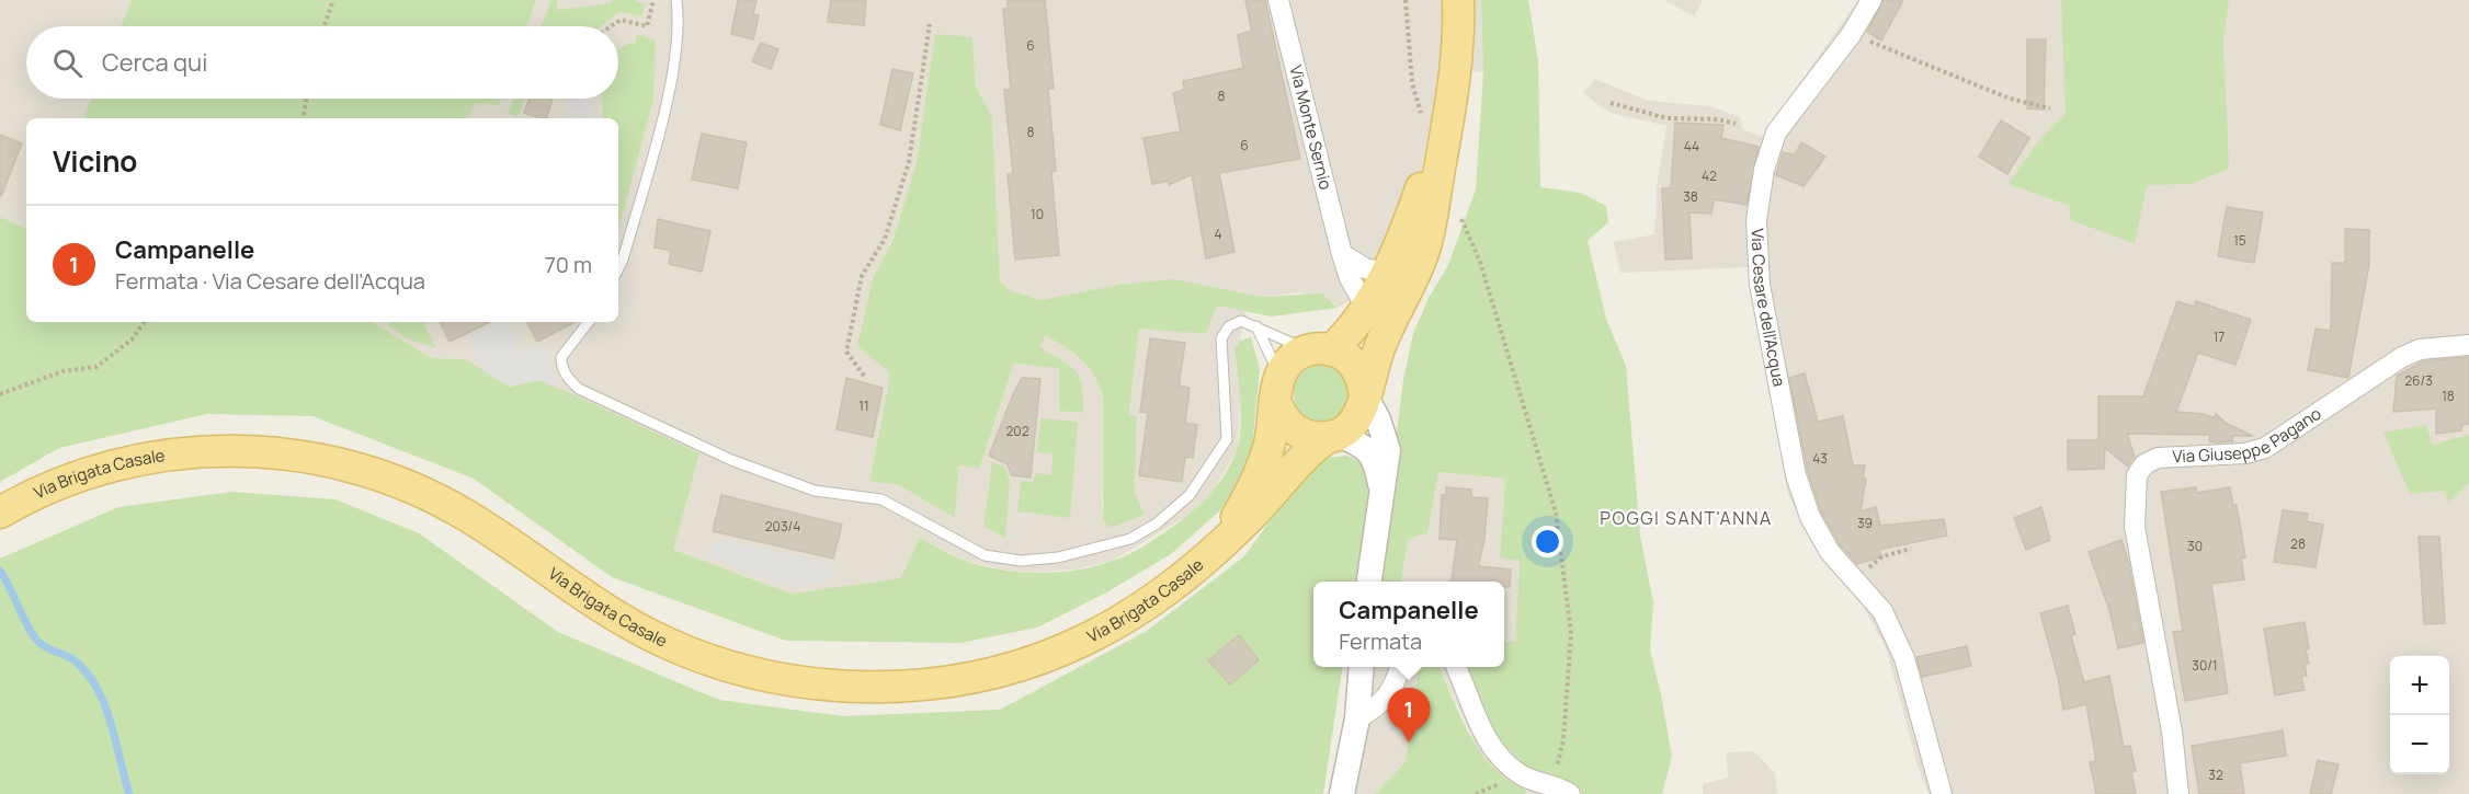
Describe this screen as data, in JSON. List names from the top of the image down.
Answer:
{
  "streets": {
    "main road": ["Via Brigata Casale"],
    "street": ["Via Monte Sernio", "Via Cesare dell'Acqua", "Via Giuseppe Pagano"]
  },
  "crossings": [
    ["Via Monte Sernio", "Via Brigata Casale"]
  ],
  "districts": ["POGGI SANT'ANNA"],
  "house_numbers": [
    "6",
    "8",
    "8",
    "6",
    "44",
    "42",
    "38",
    "10",
    "4",
    "15",
    "17",
    "26/3",
    "18",
    "11",
    "202",
    "43",
    "39",
    "203/4",
    "28",
    "30",
    "30/1",
    "32"
  ],
  "page": {
    "search": "Cerca qui",
    "heading": "Vicino",
    "list": [
      {
        "mark": "1",
        "name": "Campanelle",
        "note": "Fermata · Via Cesare dell'Acqua",
        "value": "70 m"
      }
    ],
    "popup": ["Campanelle", "Fermata"],
    "map_buttons": ["+", "−"],
    "pins": "1"
  }
}
